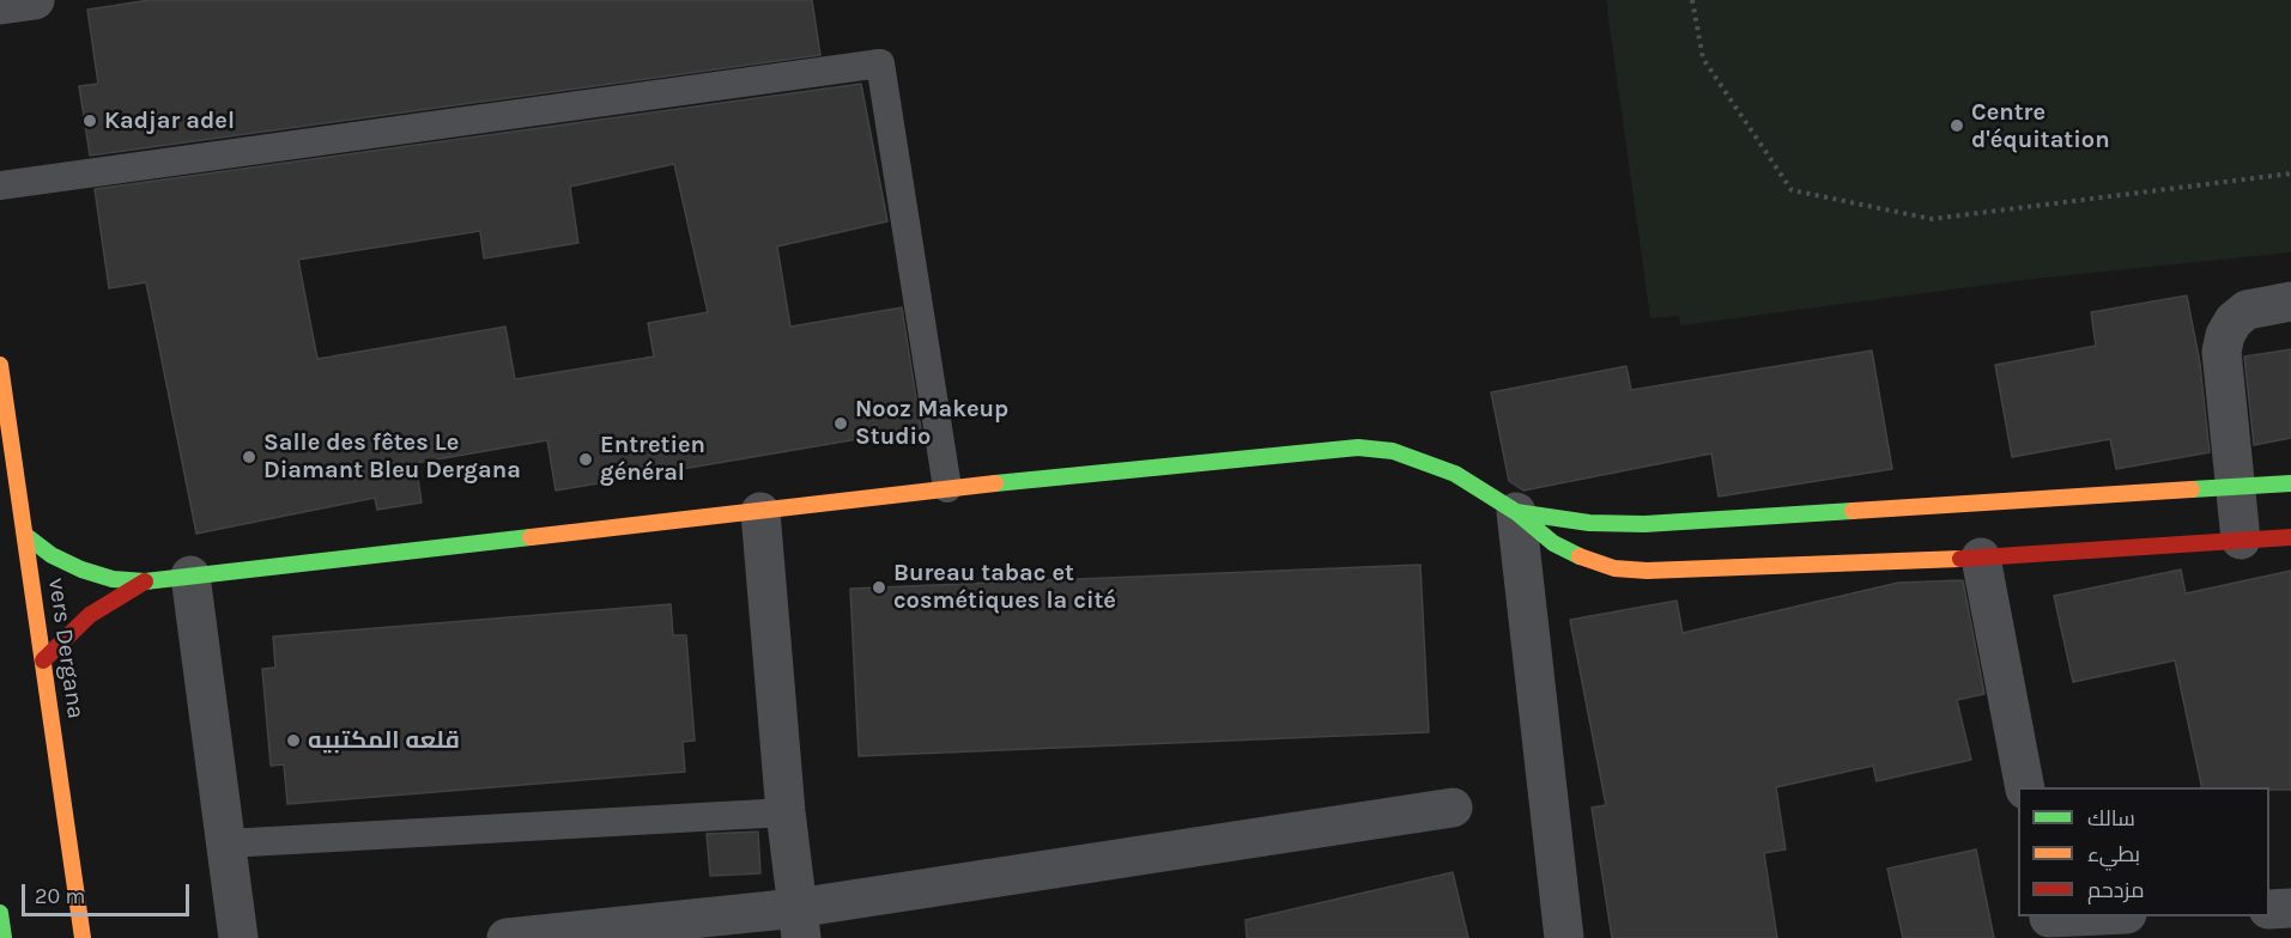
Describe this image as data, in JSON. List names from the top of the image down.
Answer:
{
  "streets": {
    "street": ["vers Dergana"]
  },
  "places": [
    "Kadjar adel",
    "Centre d'équitation",
    "Nooz Makeup Studio",
    "Salle des fêtes Le Diamant Bleu Dergana",
    "Entretien général",
    "Bureau tabac et cosmétiques la cité",
    "قلعه المكتبيه"
  ],
  "legend": ["سالك", "بطيء", "مزدحم"],
  "scale_bar": "20 m"
}
